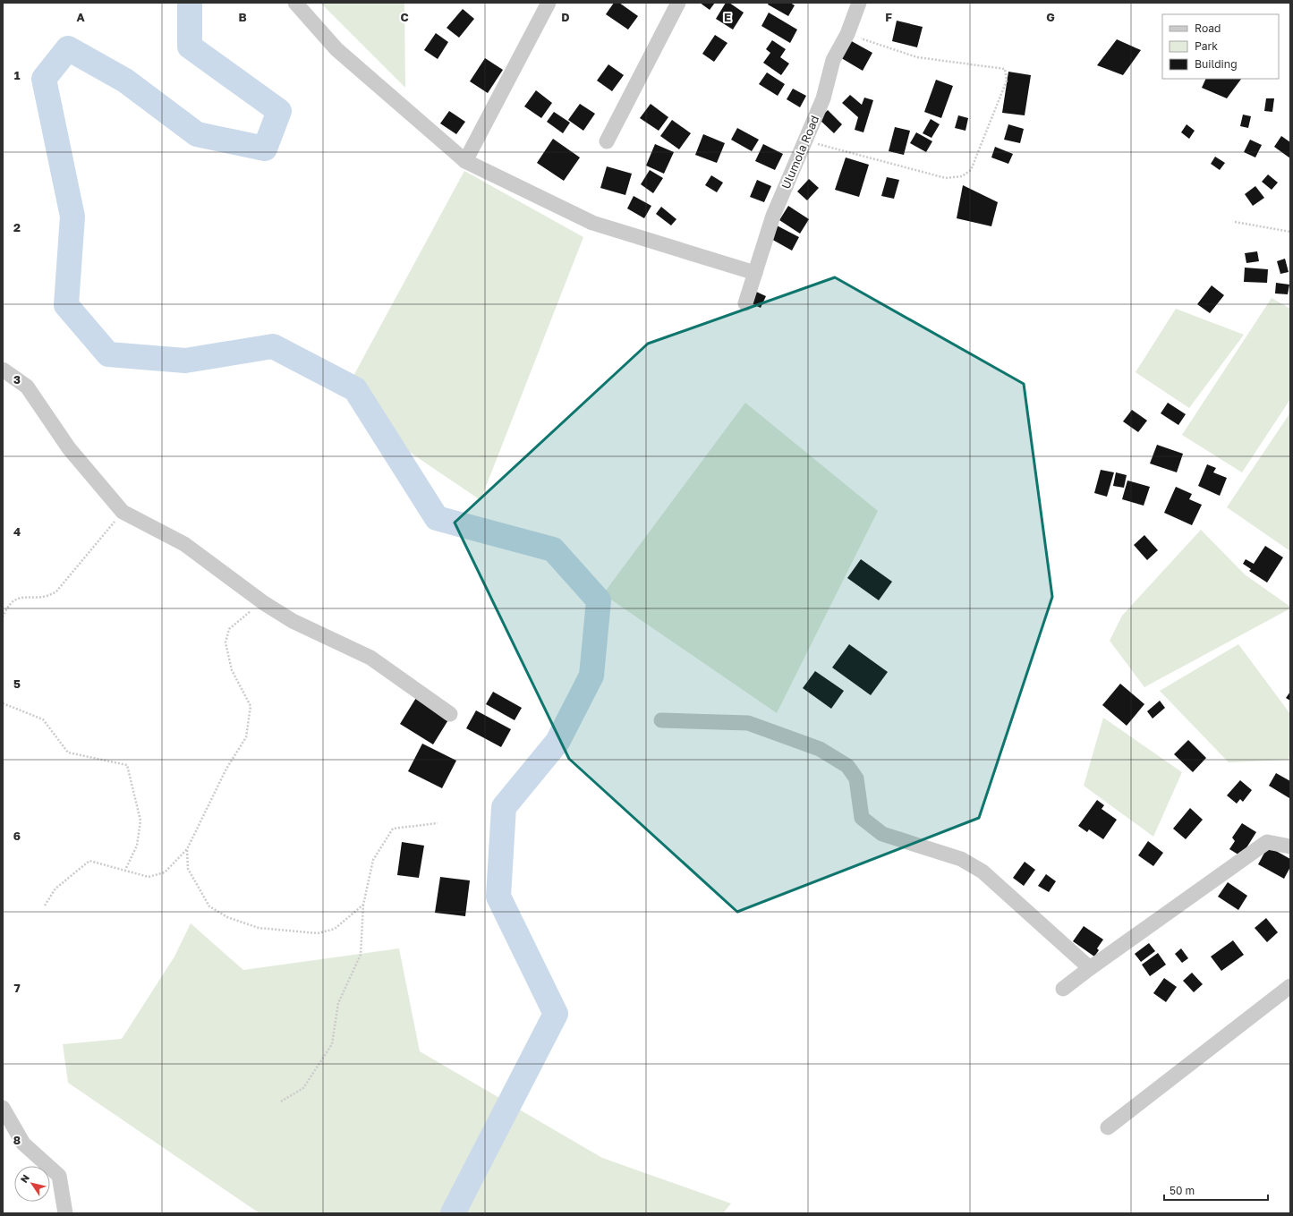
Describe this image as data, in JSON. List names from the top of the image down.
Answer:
{
  "streets": {
    "street": ["Ulumola Road"]
  },
  "legend": ["Road", "Park", "Building"],
  "scale_bar": "50 m",
  "north": "top left",
  "grid": {
    "columns": [
      "A",
      "B",
      "C",
      "D",
      "E",
      "F",
      "G"
    ],
    "rows": [
      "1",
      "2",
      "3",
      "4",
      "5",
      "6",
      "7",
      "8"
    ]
  }
}
